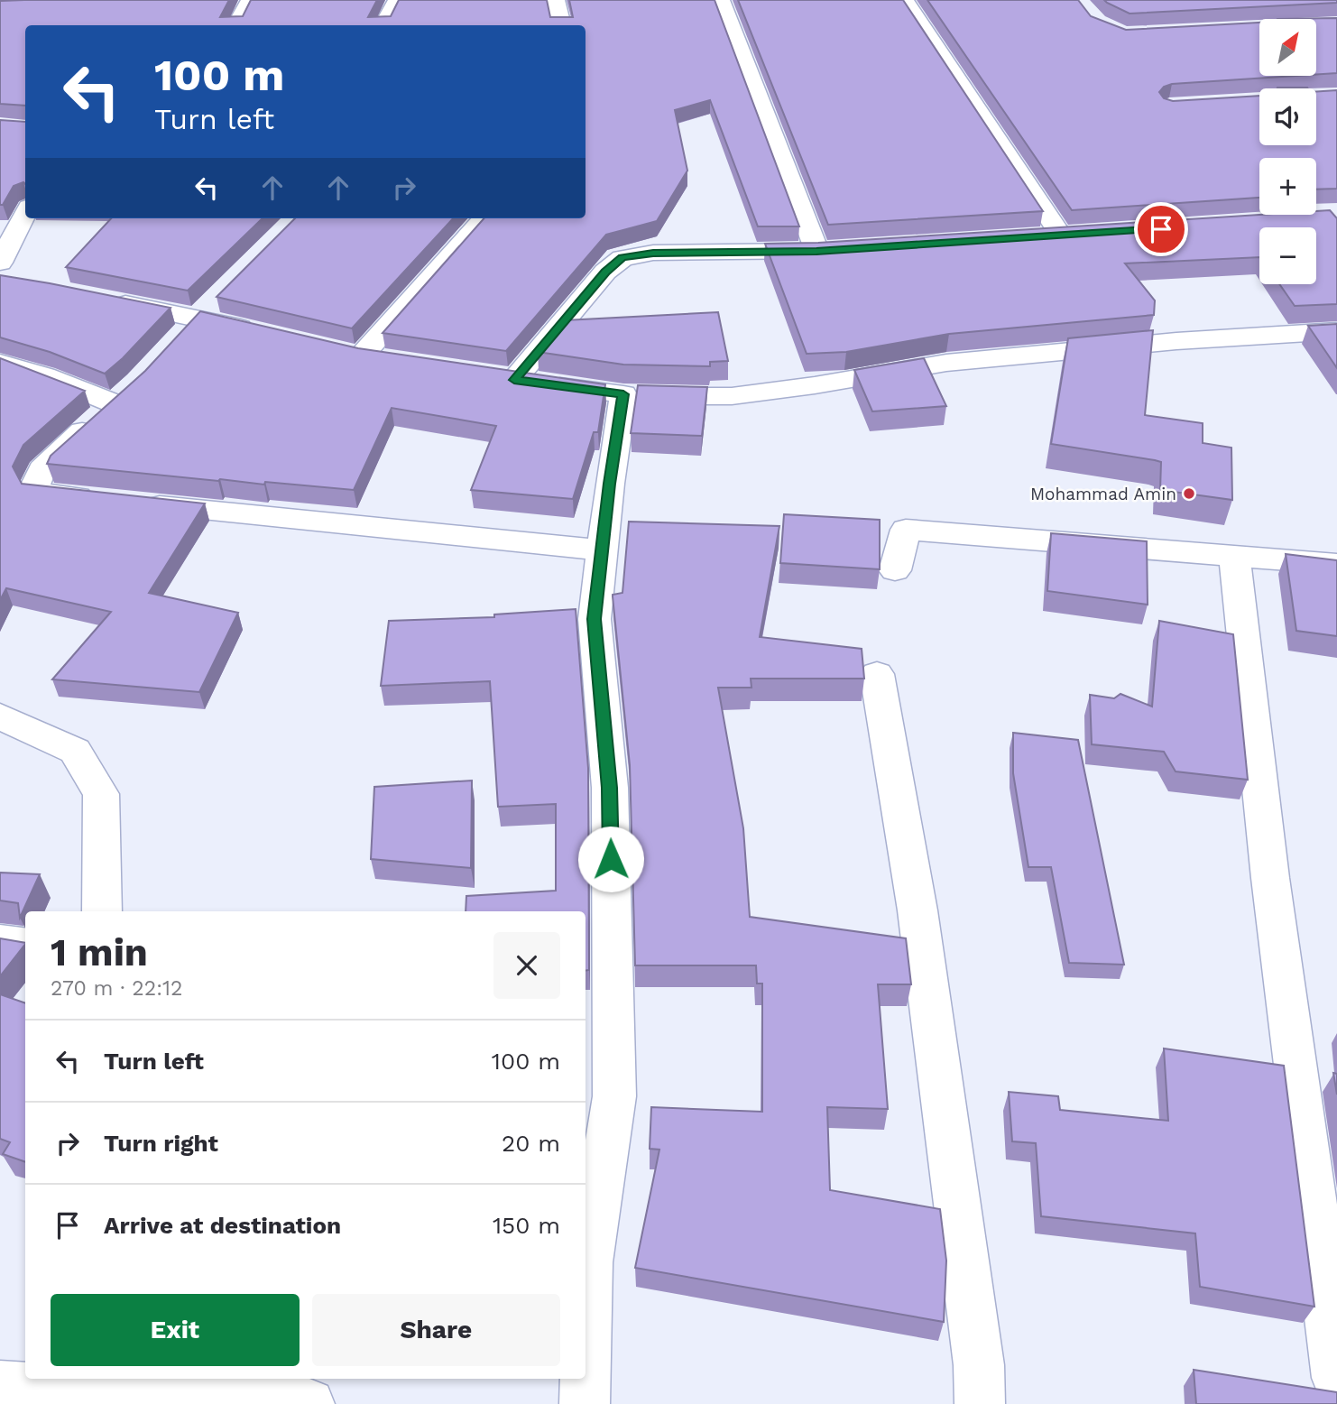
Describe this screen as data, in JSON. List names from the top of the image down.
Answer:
{
  "places": ["Mohammad Amin"],
  "north": "top right",
  "page": {
    "map_buttons": ["+", "−"],
    "turn": ["100 m", "Turn left"],
    "heading": ["1 min", "270 m · 22:12"],
    "list": [
      {
        "name": "Turn left",
        "value": "100 m"
      },
      {
        "name": "Turn right",
        "value": "20 m"
      },
      {
        "name": "Arrive at destination",
        "value": "150 m"
      }
    ],
    "buttons": ["Exit", "Share"]
  }
}
